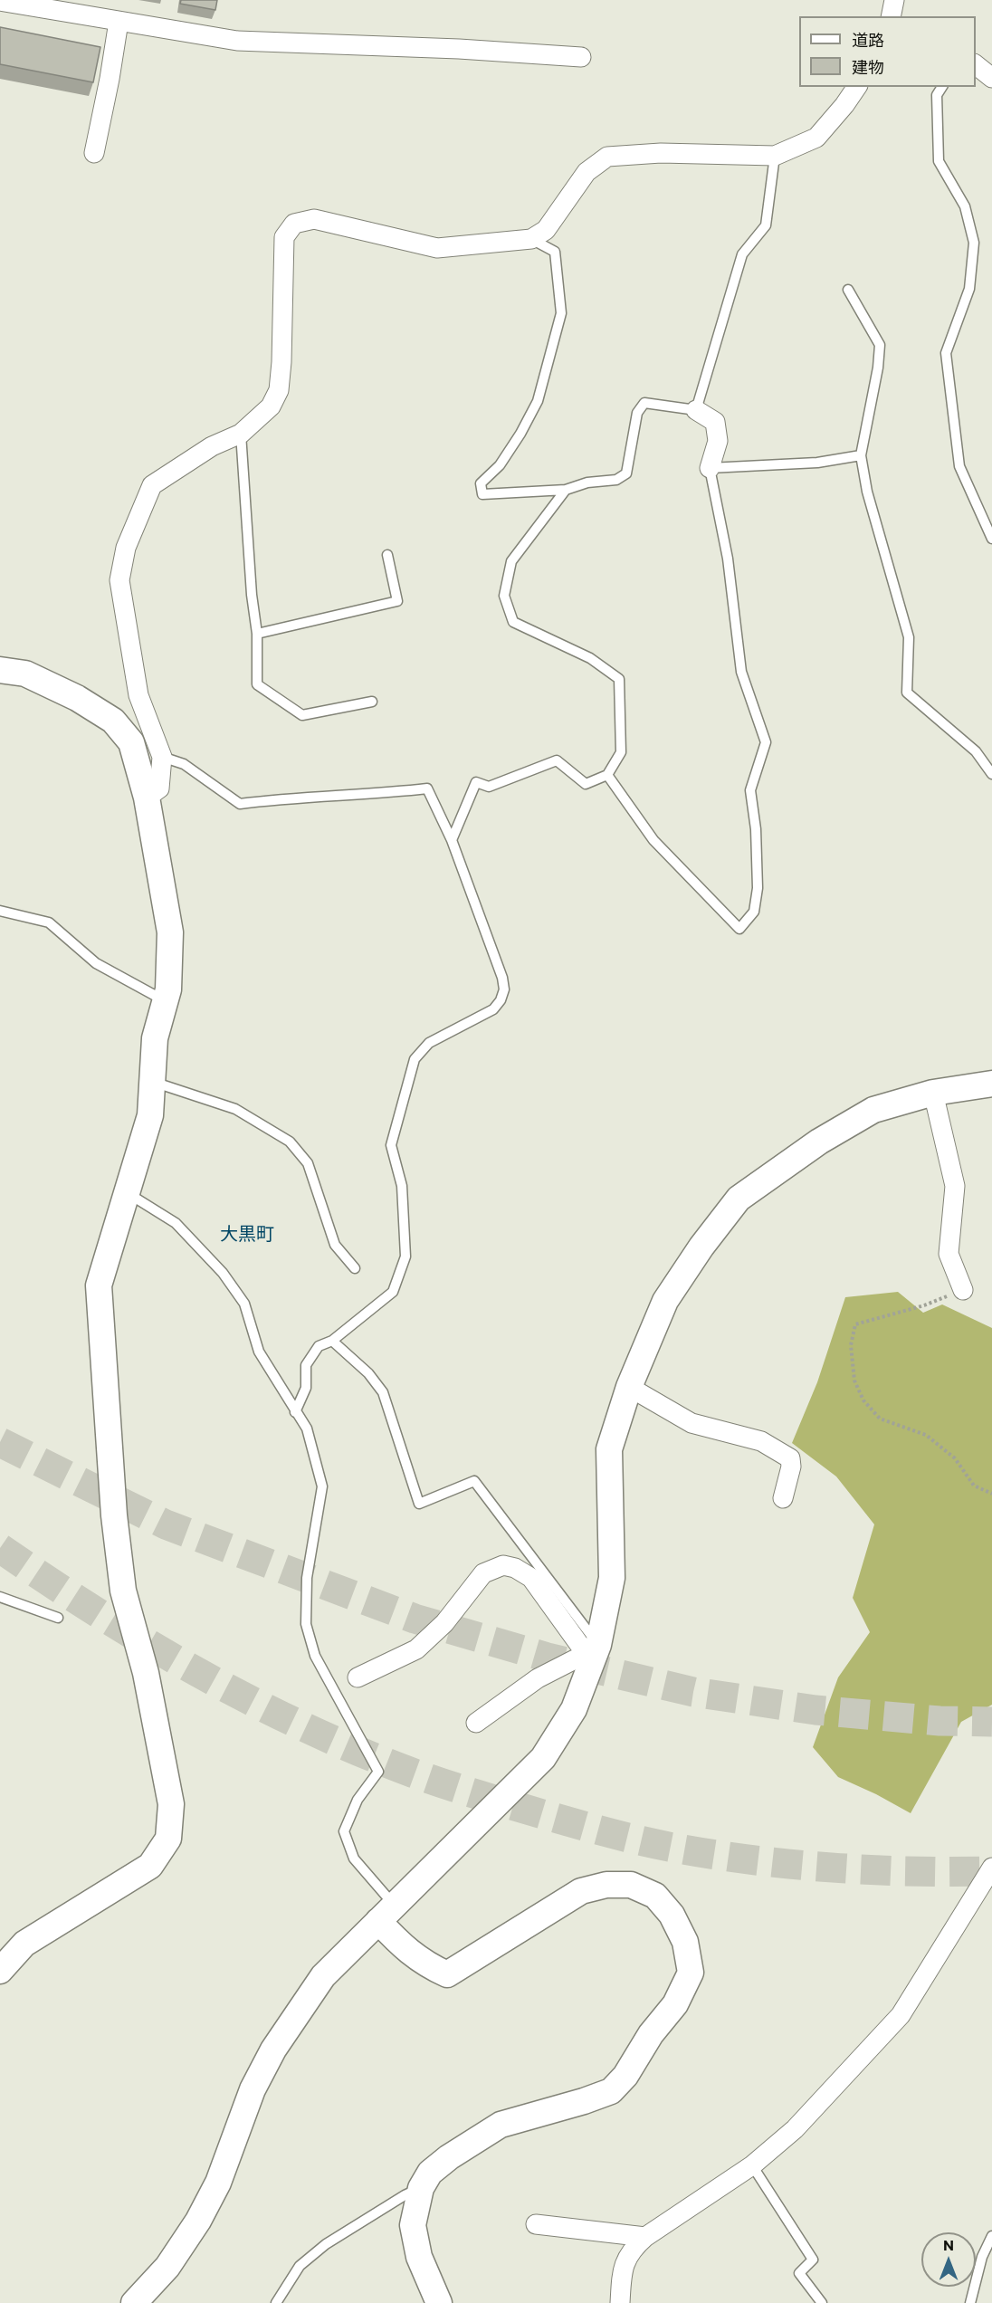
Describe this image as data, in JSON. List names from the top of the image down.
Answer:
{
  "districts": ["大黒町"],
  "legend": ["道路", "建物"],
  "north": "top"
}
